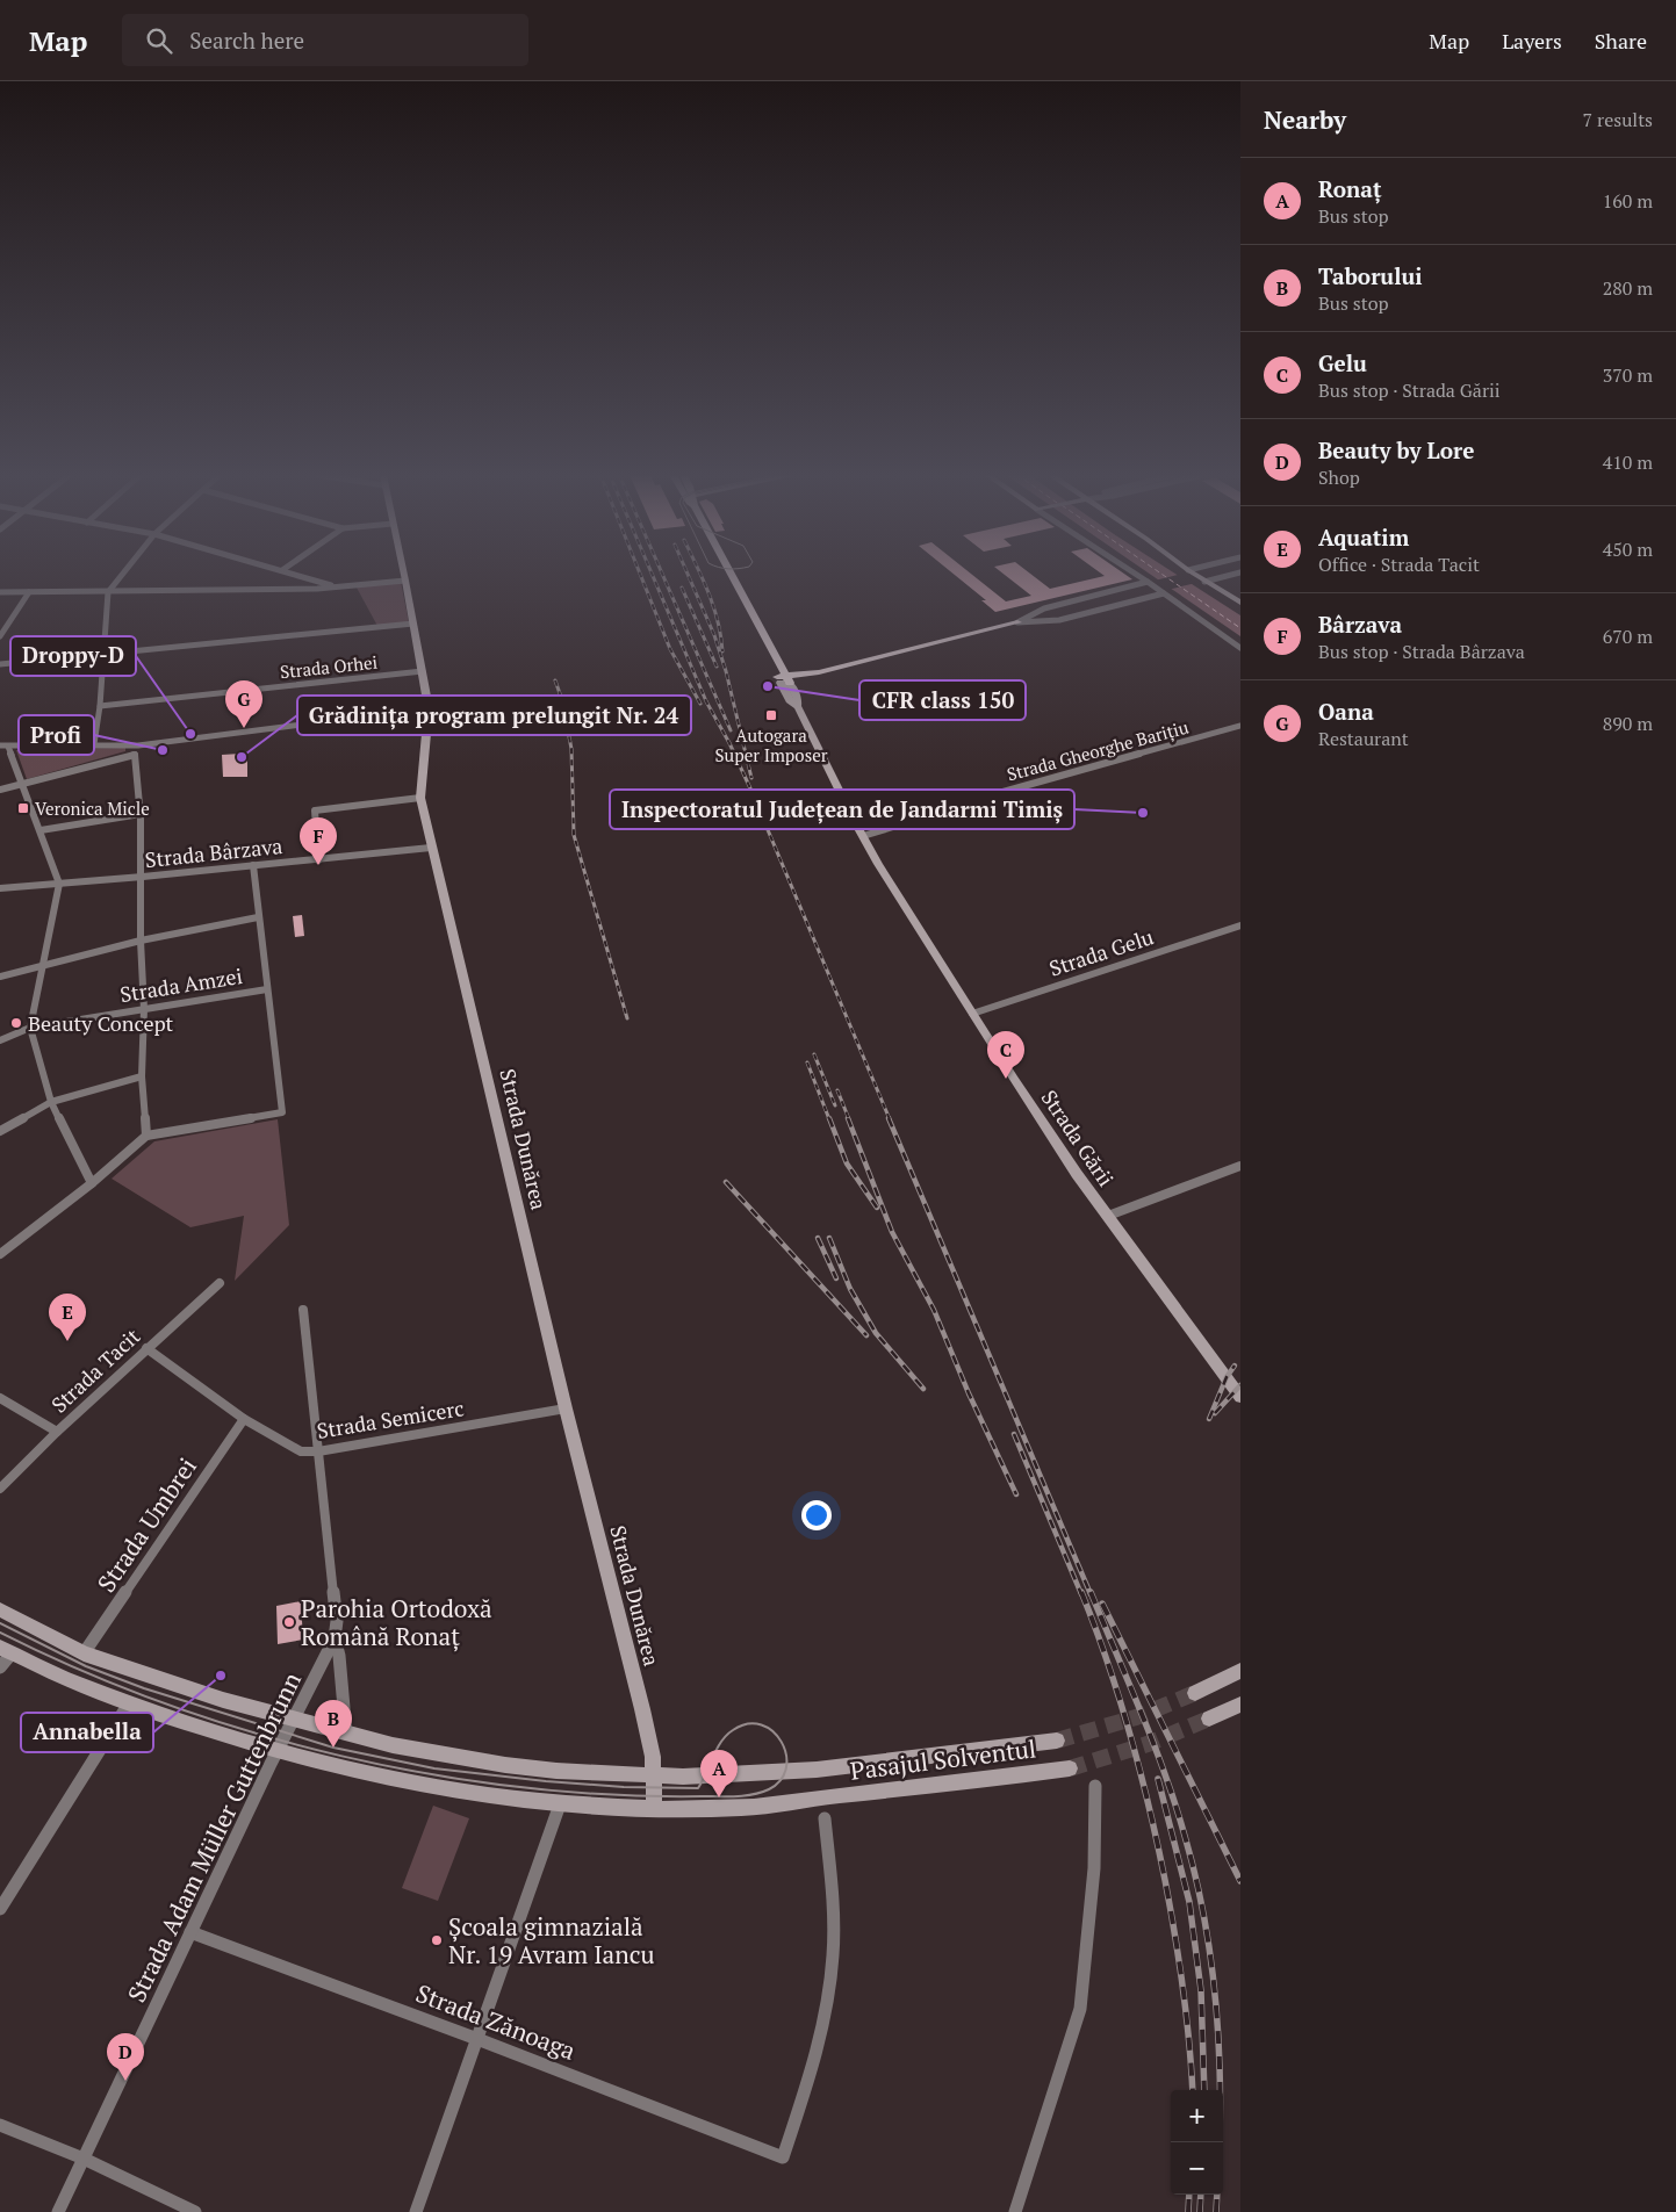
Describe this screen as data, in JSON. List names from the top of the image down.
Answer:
{
  "streets": {
    "main road": ["Strada Gării", "Strada Dunărea", "Pasajul Solventul"],
    "street": [
      "Strada Orhei",
      "Strada Gheorghe Barițiu",
      "Strada Bârzava",
      "Strada Gelu",
      "Strada Amzei",
      "Strada Tacit",
      "Strada Semicerc",
      "Strada Umbrei",
      "Strada Adam Müller Guttenbrunn",
      "Strada Zănoaga"
    ]
  },
  "crossings": [
    ["Strada Orhei", "Strada Dunărea"],
    ["Strada Gheorghe Barițiu", "Strada Gării"],
    ["Strada Bârzava", "Strada Dunărea"],
    ["Strada Gelu", "Strada Gării"],
    ["Strada Dunărea", "Strada Semicerc"],
    ["Strada Dunărea", "Pasajul Solventul"],
    ["Strada Tacit", "Strada Semicerc"],
    ["Strada Semicerc", "Strada Umbrei"],
    ["Strada Umbrei", "Pasajul Solventul"],
    ["Pasajul Solventul", "Strada Adam Müller Guttenbrunn"],
    ["Strada Adam Müller Guttenbrunn", "Strada Zănoaga"]
  ],
  "places": {
    "other": [
      "CFR class 150",
      "Droppy-D",
      "Profi",
      "Grădinița program prelungit Nr. 24",
      "Inspectoratul Județean de Jandarmi Timiș",
      "Beauty Concept",
      "Parohia Ortodoxă Română Ronaț",
      "Annabella",
      "Școala gimnazială Nr. 19 Avram Iancu"
    ],
    "transit": ["Autogara Super Imposer", "Veronica Micle"]
  },
  "page": {
    "header": "Map",
    "search": "Search here",
    "nav": ["Map", "Layers", "Share"],
    "heading": ["Nearby", "7 results"],
    "list": [
      {
        "mark": "A",
        "name": "Ronaț",
        "note": "Bus stop",
        "value": "160 m"
      },
      {
        "mark": "B",
        "name": "Taborului",
        "note": "Bus stop",
        "value": "280 m"
      },
      {
        "mark": "C",
        "name": "Gelu",
        "note": "Bus stop · Strada Gării",
        "value": "370 m"
      },
      {
        "mark": "D",
        "name": "Beauty by Lore",
        "note": "Shop",
        "value": "410 m"
      },
      {
        "mark": "E",
        "name": "Aquatim",
        "note": "Office · Strada Tacit",
        "value": "450 m"
      },
      {
        "mark": "F",
        "name": "Bârzava",
        "note": "Bus stop · Strada Bârzava",
        "value": "670 m"
      },
      {
        "mark": "G",
        "name": "Oana",
        "note": "Restaurant",
        "value": "890 m"
      }
    ],
    "pins": [
      "G",
      "F",
      "C",
      "E",
      "B",
      "A",
      "D"
    ],
    "map_buttons": ["+", "−"]
  }
}
